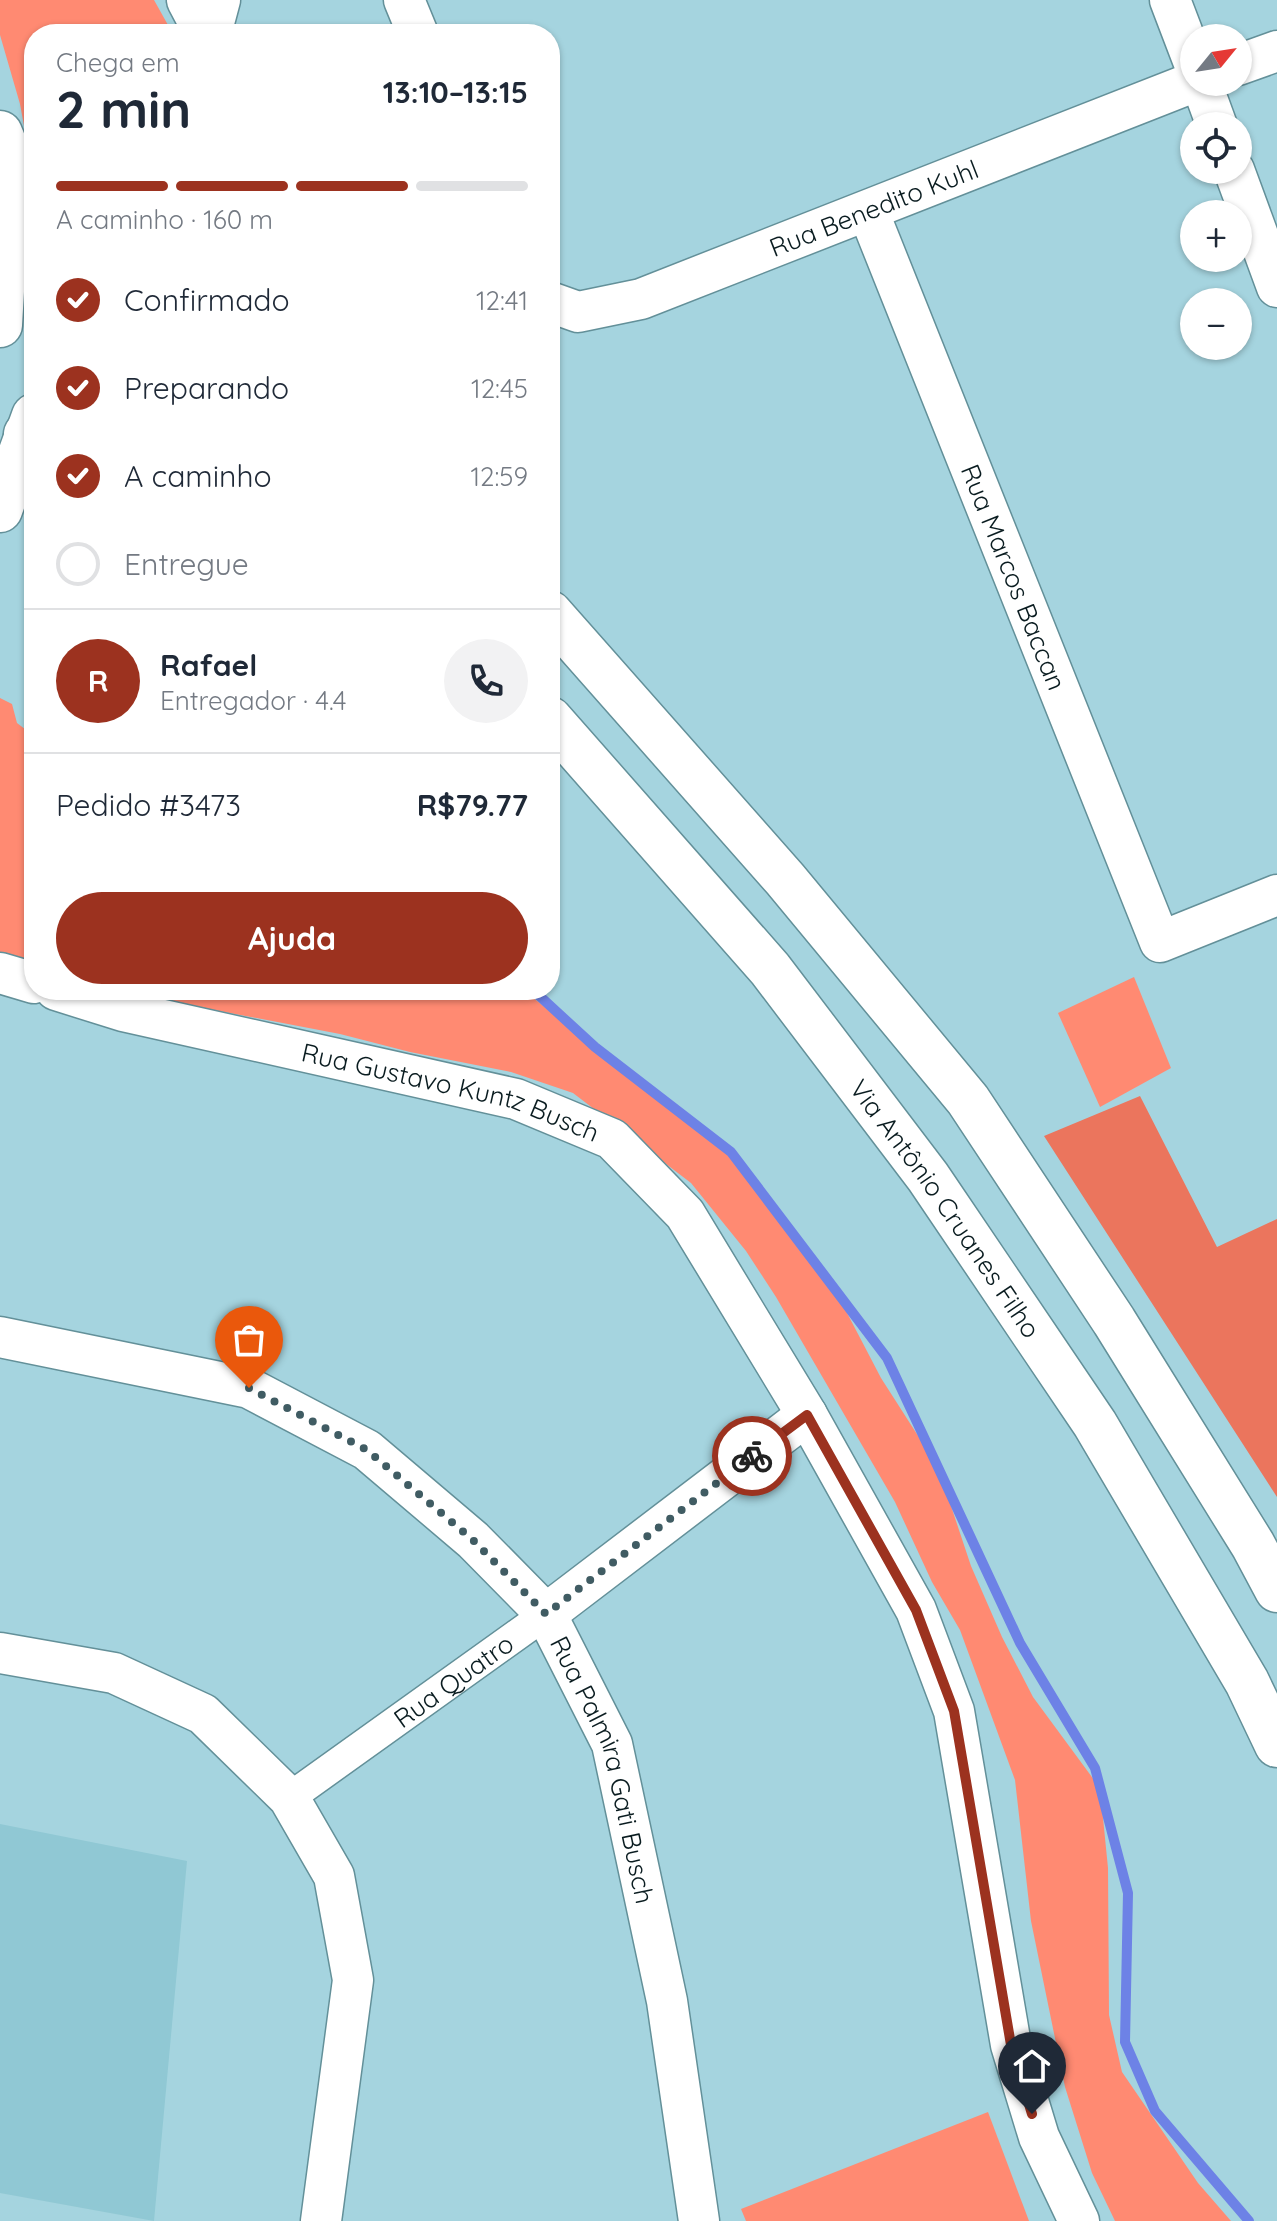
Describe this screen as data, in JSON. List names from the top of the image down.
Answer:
{
  "streets": {
    "main road": ["Via Antônio Cruanes Filho"],
    "street": [
      "Rua Benedito Kuhl",
      "Rua Marcos Baccan",
      "Rua Gustavo Kuntz Busch",
      "Rua Quatro",
      "Rua Palmira Gati Busch"
    ]
  },
  "crossings": [
    ["Rua Benedito Kuhl", "Rua Marcos Baccan"],
    ["Rua Gustavo Kuntz Busch", "Rua Quatro"],
    ["Rua Quatro", "Rua Palmira Gati Busch"]
  ],
  "north": "top right",
  "page": {
    "map_buttons": ["+", "−"],
    "heading": ["2 min", "Chega em", "13:10–13:15"],
    "panel": [
      "Rafael",
      "Entregador · 4.4",
      "Pedido #3473",
      "R$79.77"
    ],
    "bar": "A caminho · 160 m",
    "list": [
      ["Confirmado", "12:41"],
      ["Preparando", "12:45"],
      ["A caminho", "12:59"],
      "Entregue"
    ],
    "round": "R",
    "buttons": "Ajuda"
  }
}
